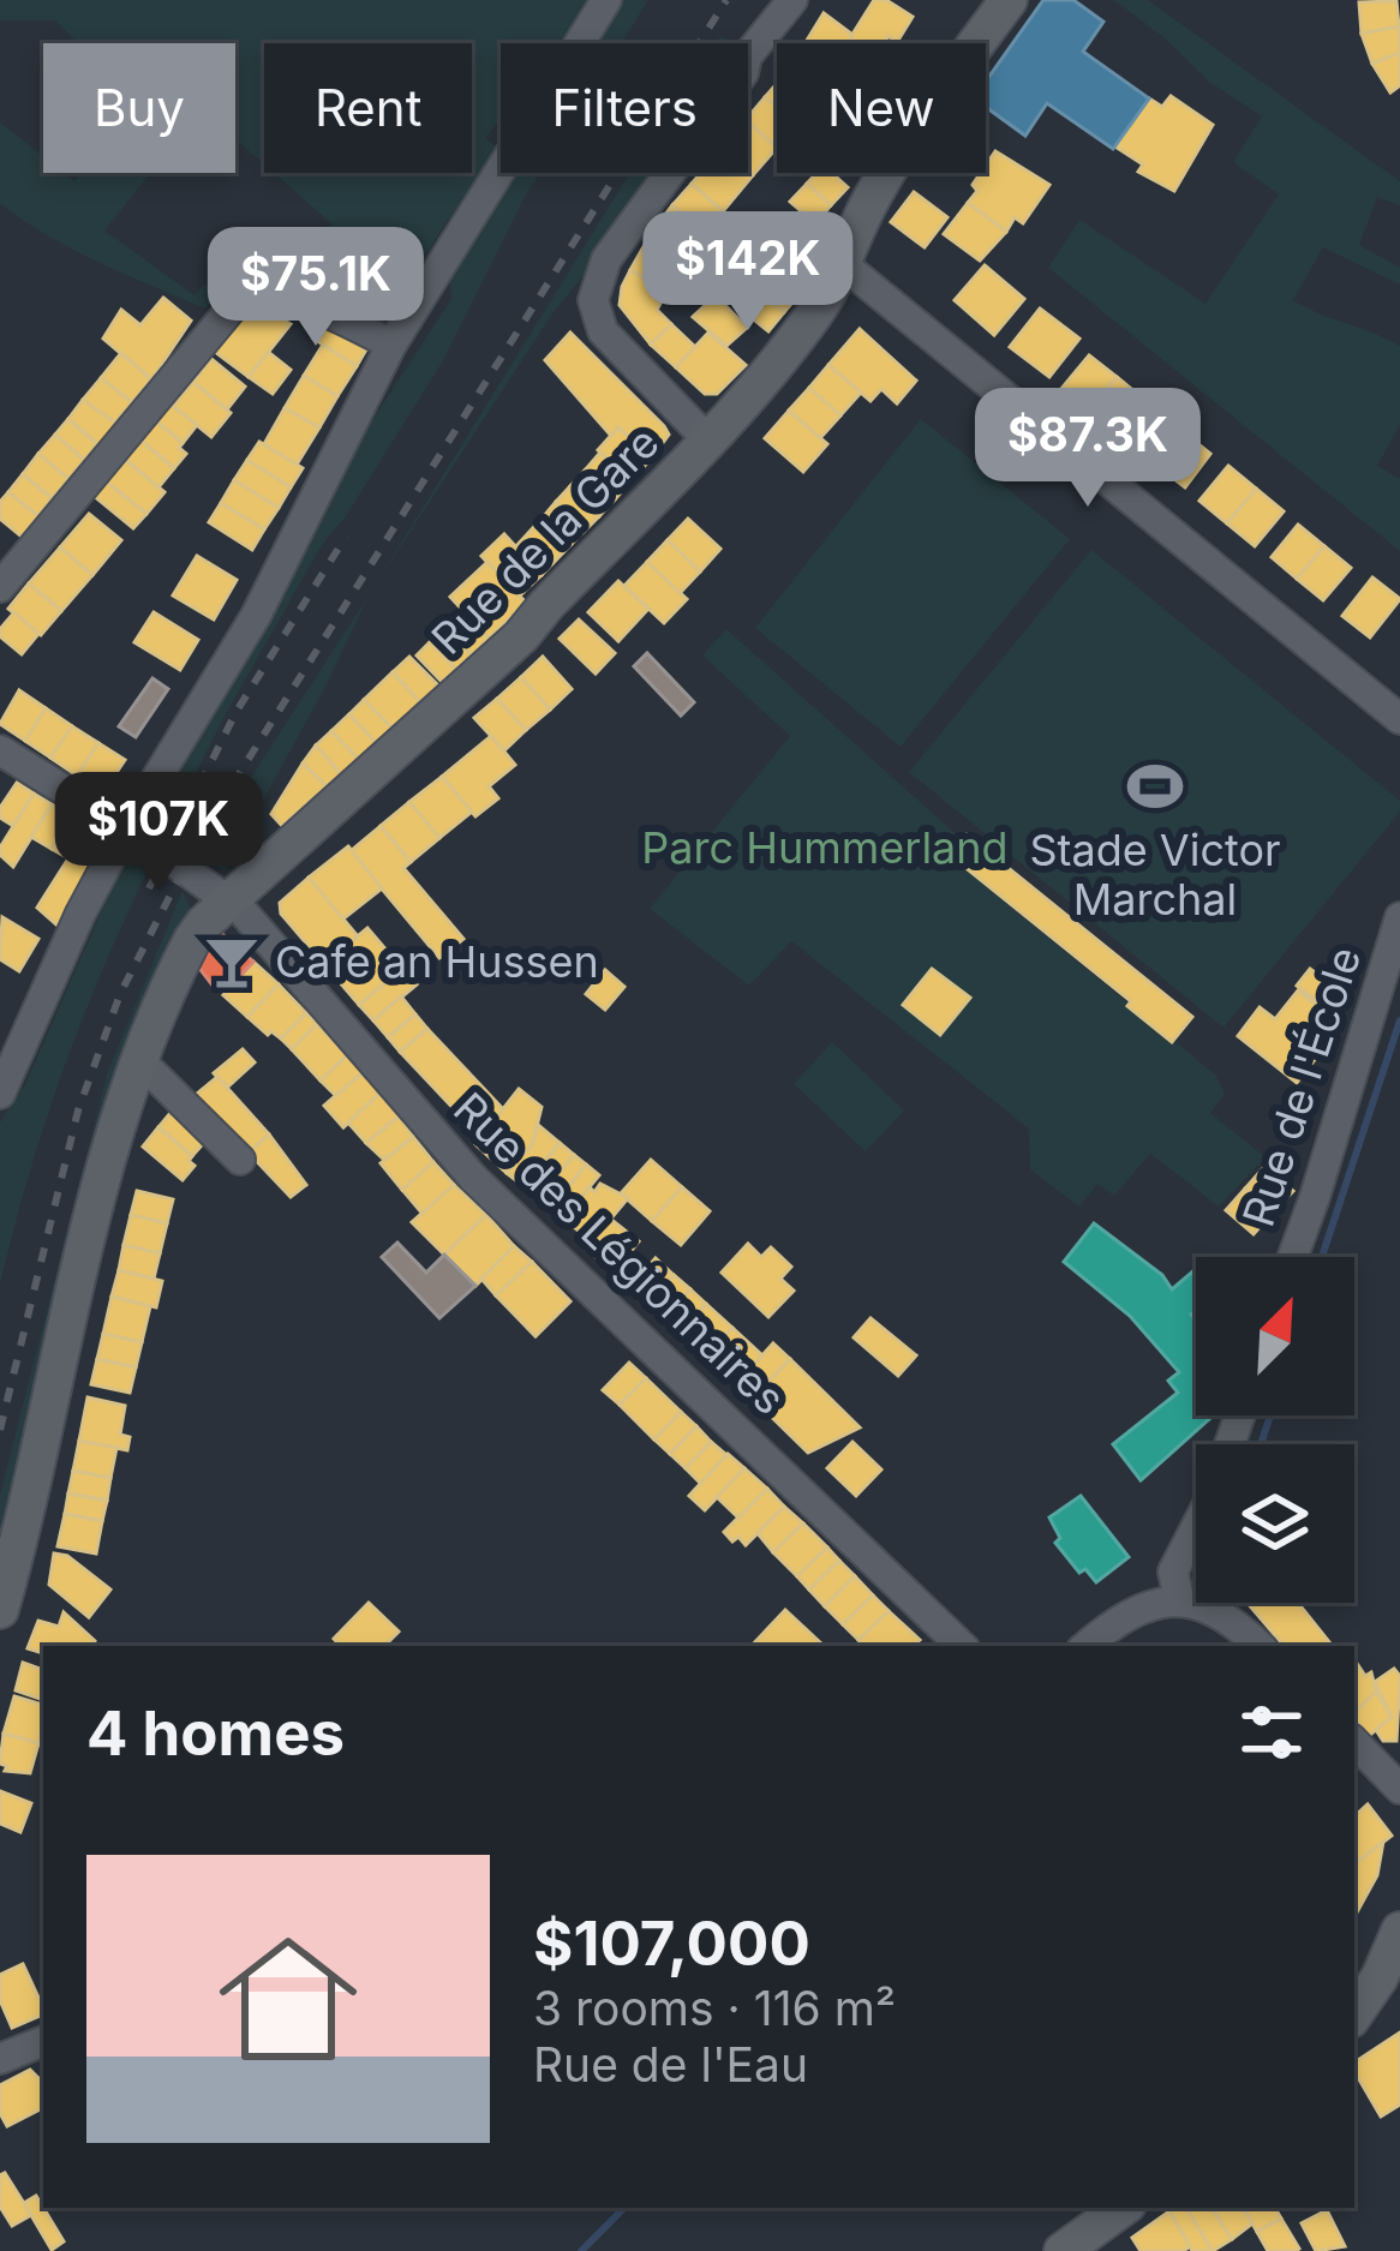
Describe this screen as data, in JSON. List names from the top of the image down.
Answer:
{
  "streets": {
    "main road": ["Rue de la Gare"],
    "street": ["Rue de l'École", "Rue des Légionnaires"]
  },
  "crossings": [
    ["Rue de la Gare", "Rue des Légionnaires"]
  ],
  "parks": ["Parc Hummerland"],
  "places": {
    "sports": ["Stade Victor Marchal"],
    "bar": ["Cafe an Hussen"]
  },
  "north": "top right",
  "page": {
    "chip": [
      "Buy",
      "Rent",
      "Filters",
      "New"
    ],
    "price": [
      "$142K",
      "$75.1K",
      "$87.3K",
      "$107K"
    ],
    "heading": "4 homes",
    "list": [
      {
        "name": "$107,000",
        "note": "3 rooms · 116 m² · Rue de l'Eau"
      }
    ]
  }
}
